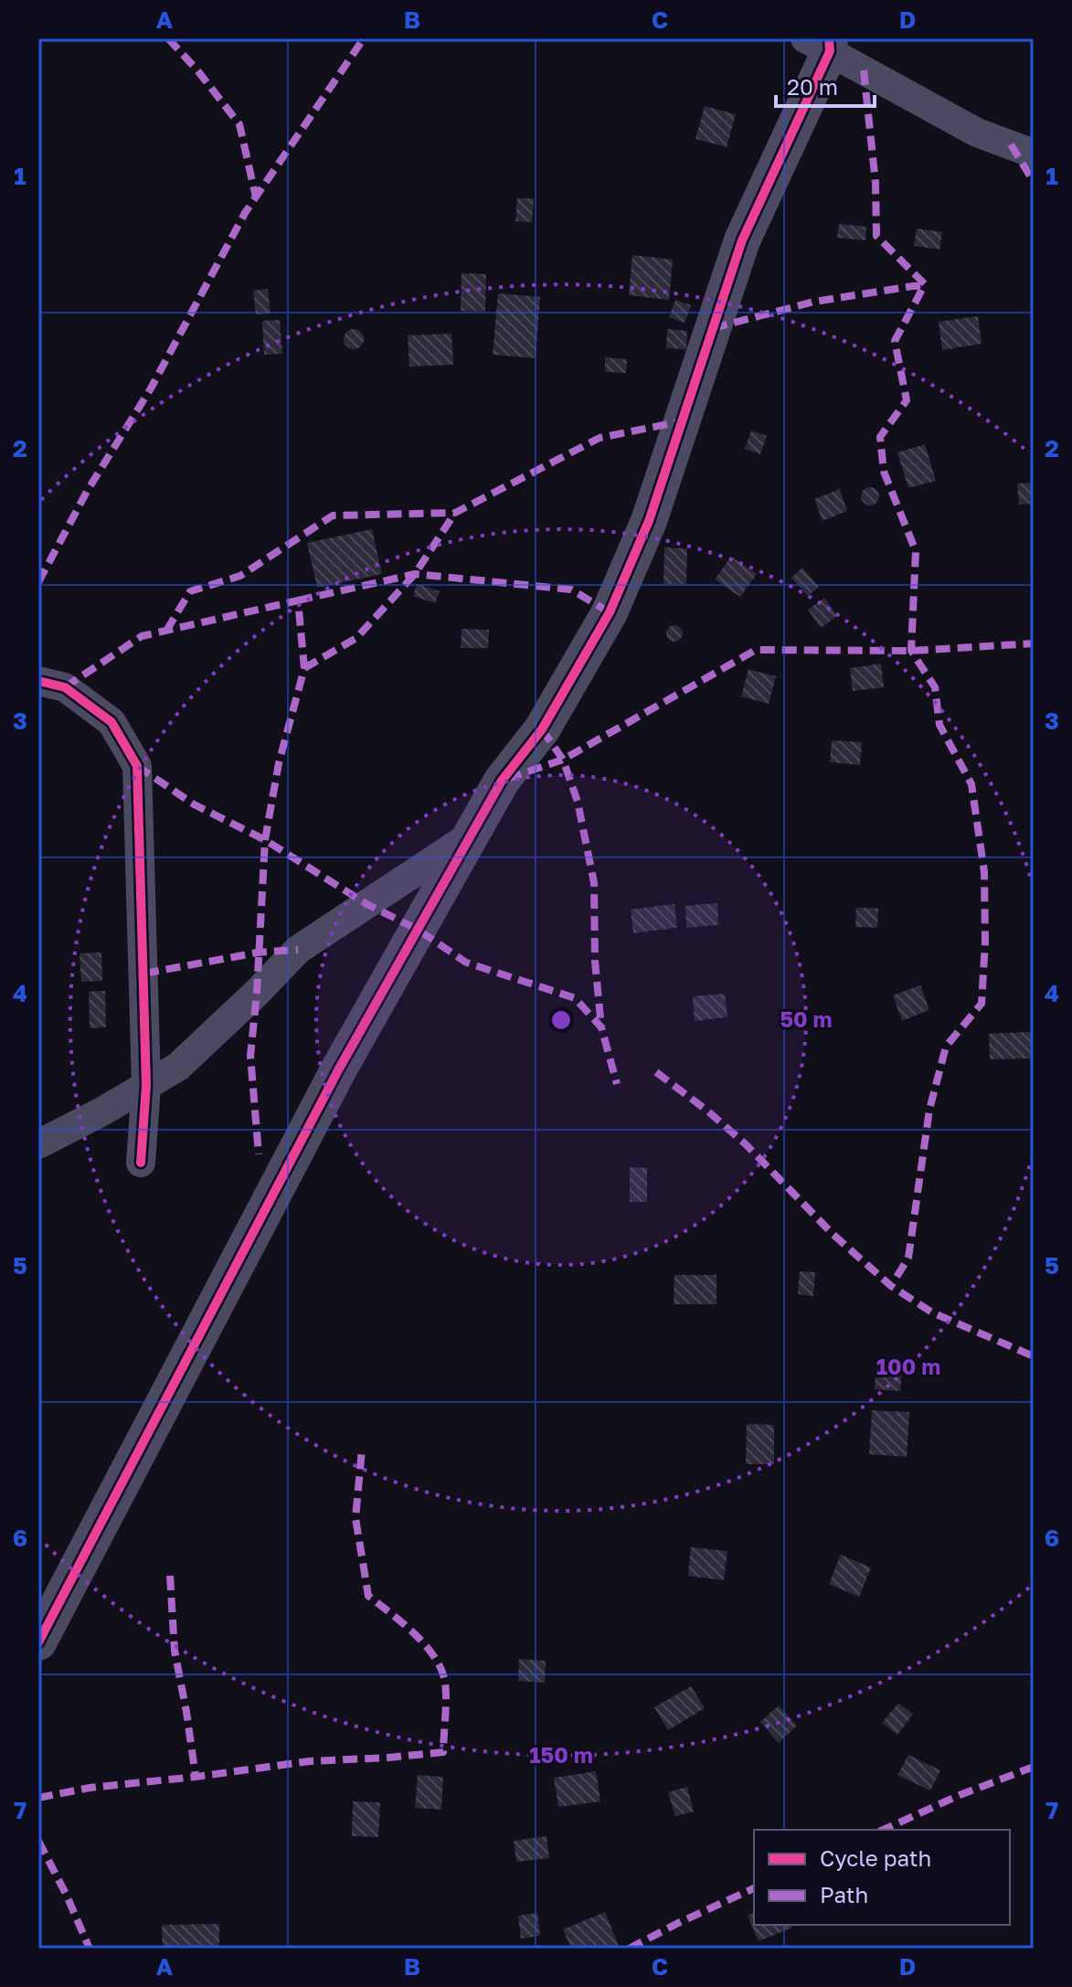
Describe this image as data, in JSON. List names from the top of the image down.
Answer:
{
  "legend": ["Cycle path", "Path"],
  "scale_bar": "20 m",
  "grid": {
    "columns": [
      "A",
      "B",
      "C",
      "D"
    ],
    "rows": [
      "1",
      "2",
      "3",
      "4",
      "5",
      "6",
      "7"
    ]
  },
  "rings": ["50 m", "100 m", "150 m"]
}
